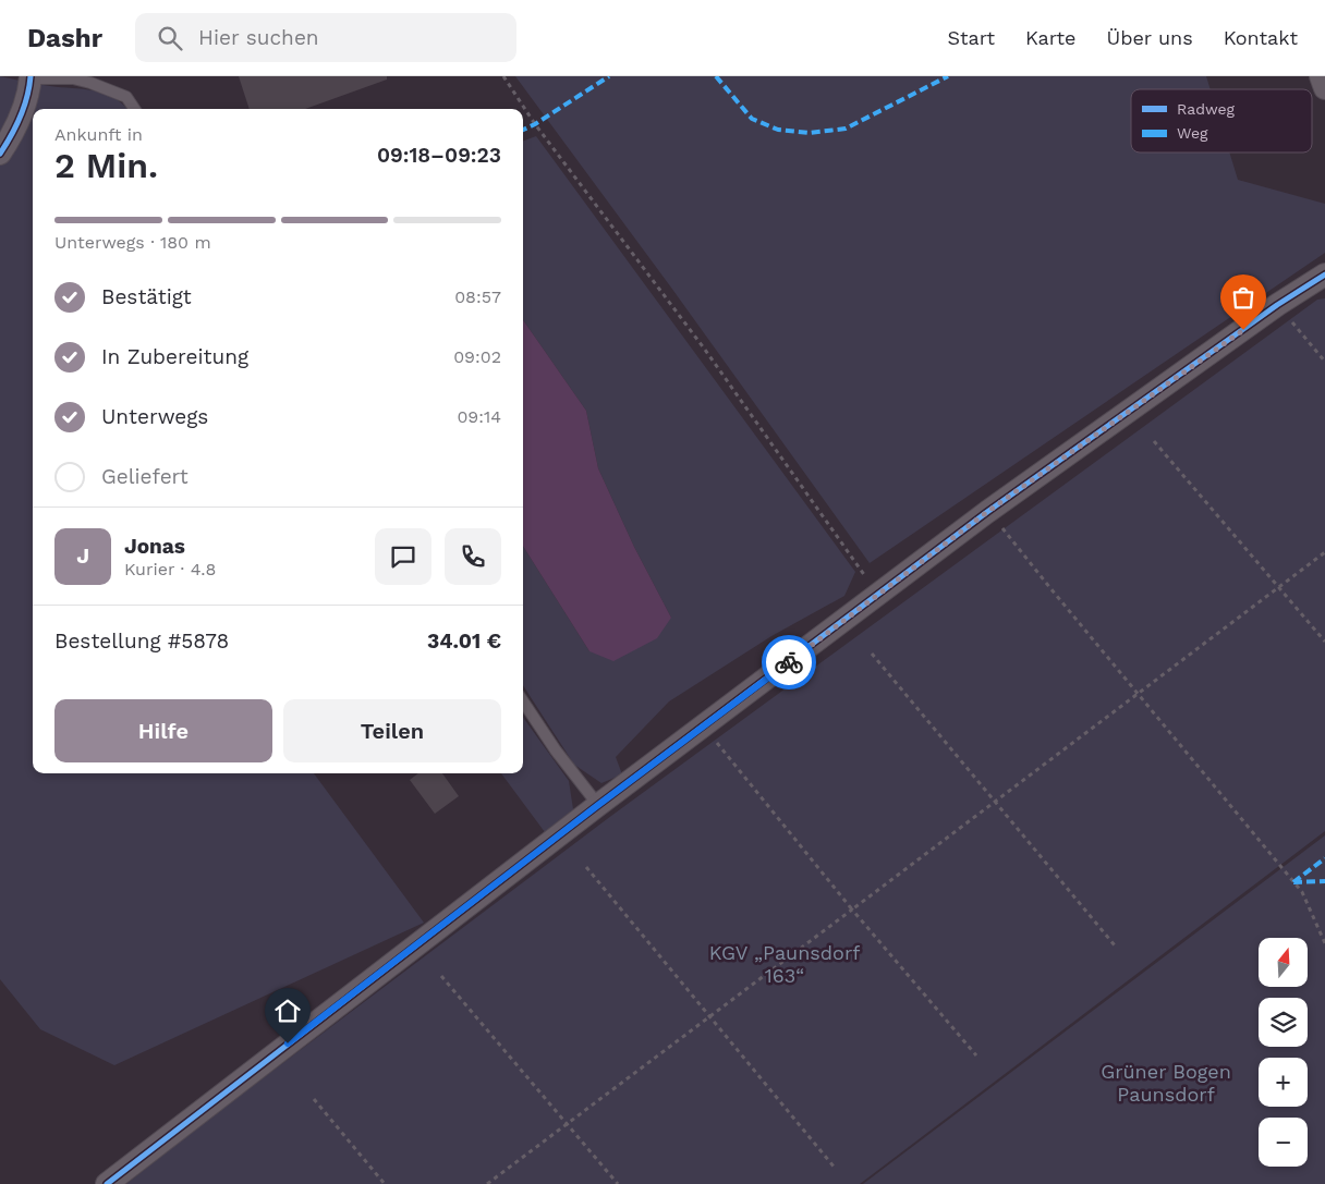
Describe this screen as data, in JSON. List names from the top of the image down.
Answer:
{
  "parks": ["KGV „Paunsdorf 163“", "Grüner Bogen Paunsdorf"],
  "legend": ["Radweg", "Weg"],
  "north": "top",
  "page": {
    "header": "Dashr",
    "search": "Hier suchen",
    "nav": [
      "Start",
      "Karte",
      "Über uns",
      "Kontakt"
    ],
    "heading": ["2 Min.", "Ankunft in", "09:18–09:23"],
    "panel": [
      "Jonas",
      "Kurier · 4.8",
      "Bestellung #5878",
      "34.01 €"
    ],
    "bar": "Unterwegs · 180 m",
    "list": [
      ["Bestätigt", "08:57"],
      ["In Zubereitung", "09:02"],
      ["Unterwegs", "09:14"],
      "Geliefert"
    ],
    "round": "J",
    "buttons": ["Hilfe", "Teilen"],
    "map_buttons": ["+", "−"]
  }
}
